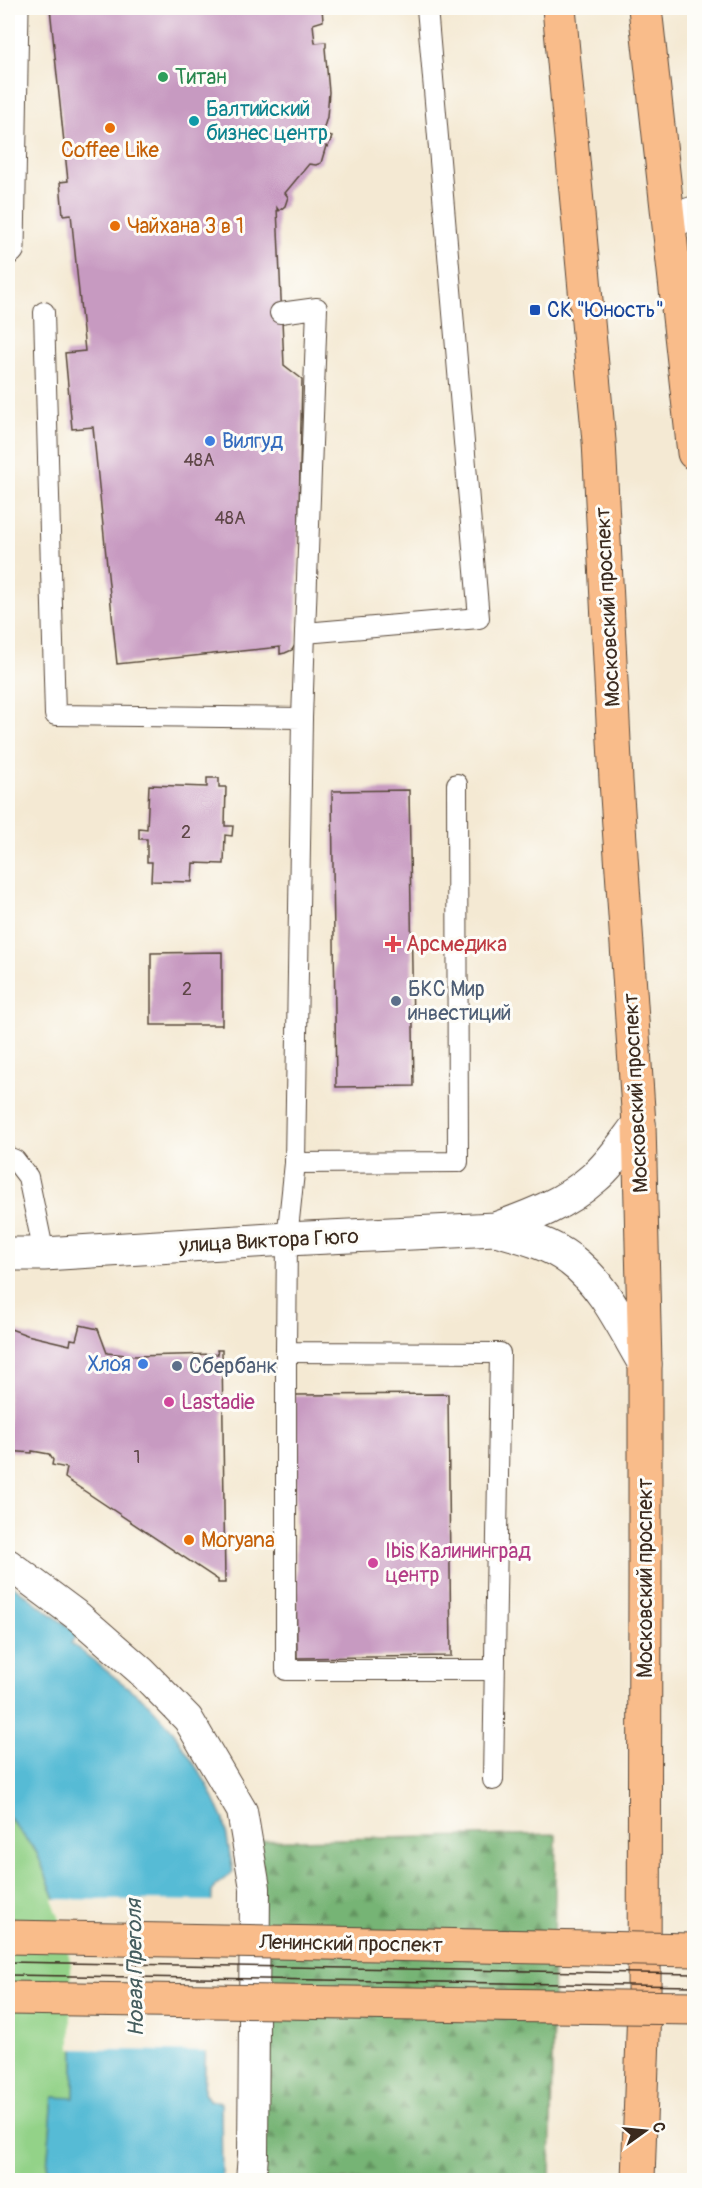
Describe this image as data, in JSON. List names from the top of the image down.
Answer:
{
  "streets": {
    "main road": ["Московский проспект", "Ленинский проспект"],
    "street": ["улица Виктора Гюго"]
  },
  "crossings": [
    ["Московский проспект", "улица Виктора Гюго"]
  ],
  "water": ["Новая Преголя"],
  "places": {
    "other": [
      "Титан",
      "Балтийский бизнес центр",
      "Coffee Like",
      "Чайхана 3 в 1",
      "Вилгуд",
      "БКС Мир инвестиций",
      "Хлоя",
      "Сбербанк",
      "Lastadie",
      "Moryana",
      "Ibis Калининград центр"
    ],
    "transit": ["СК \"Юность\""],
    "health": ["Арсмедика"]
  },
  "house_numbers": [
    "48А",
    "48А",
    "2",
    "2",
    "1"
  ],
  "north": "right"
}
